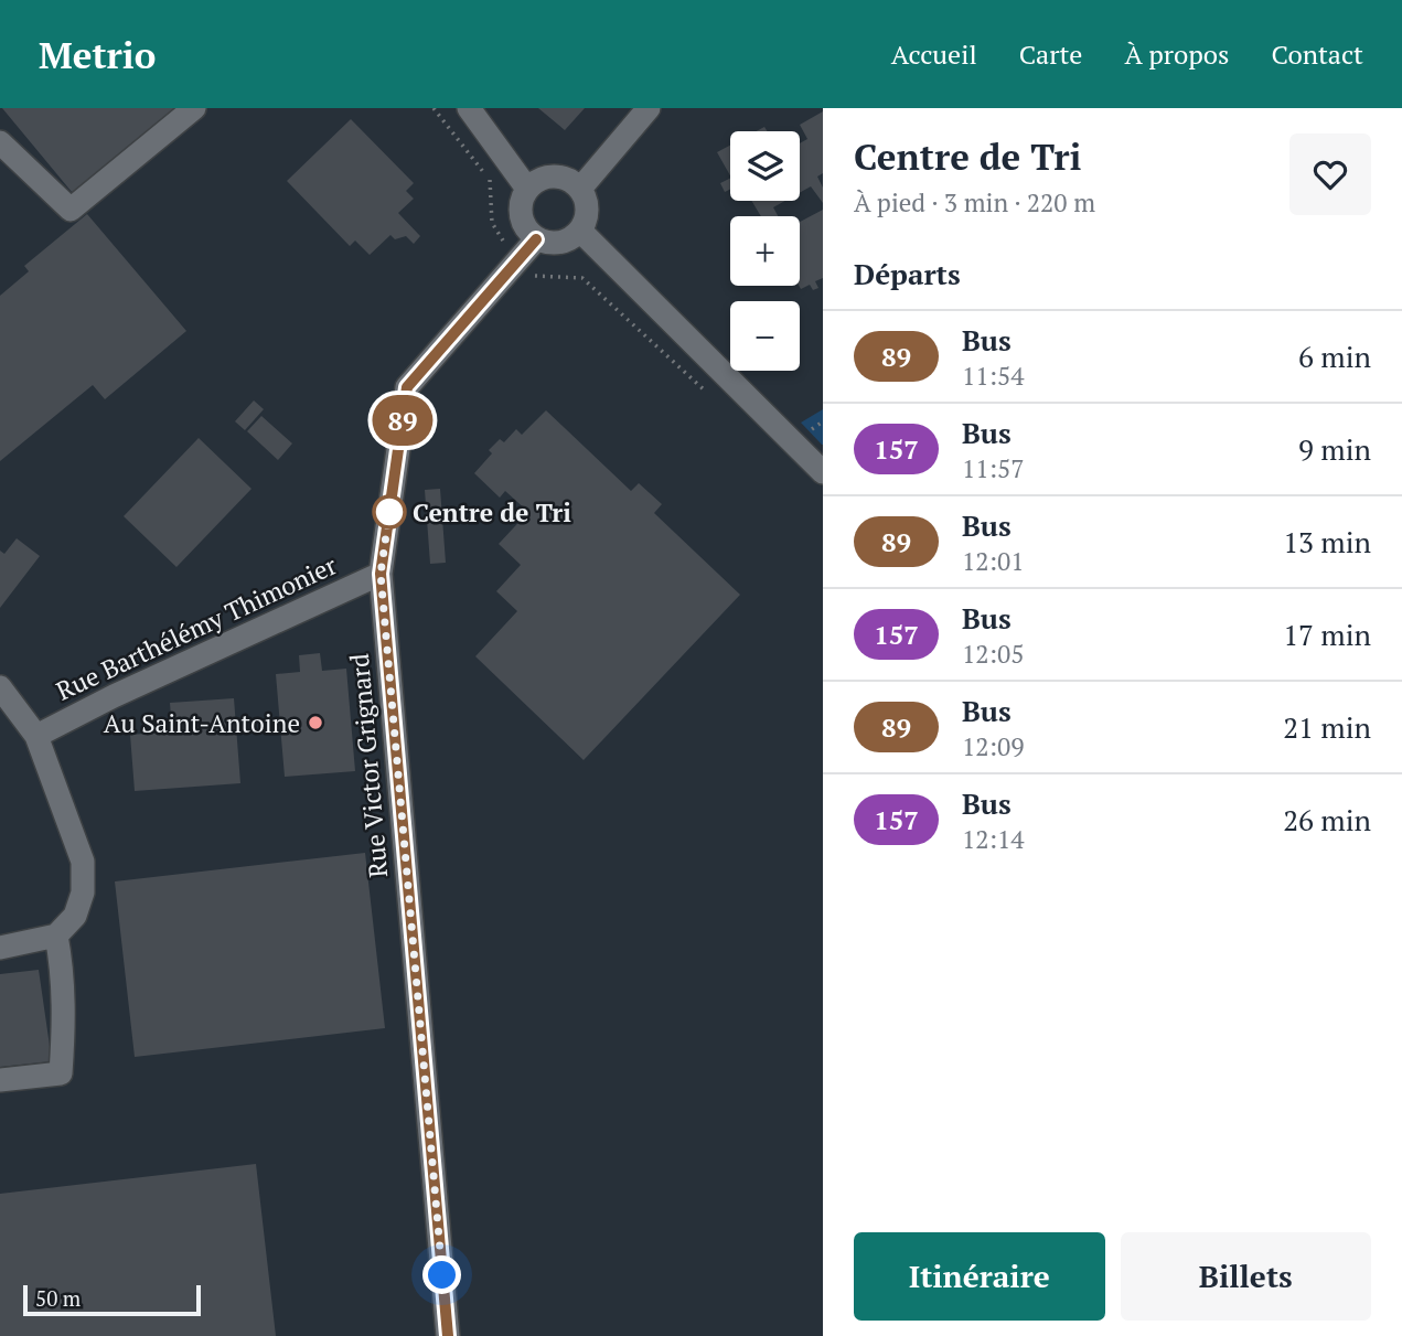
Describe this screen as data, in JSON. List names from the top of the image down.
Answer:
{
  "streets": {
    "street": ["Rue Barthélémy Thimonier", "Rue Victor Grignard"]
  },
  "crossings": [
    ["Rue Barthélémy Thimonier", "Rue Victor Grignard"]
  ],
  "places": ["Centre de Tri", "Au Saint-Antoine"],
  "lines": ["bus line 89"],
  "scale_bar": "50 m",
  "page": {
    "header": "Metrio",
    "nav": [
      "Accueil",
      "Carte",
      "À propos",
      "Contact"
    ],
    "on_map": "89",
    "heading": [
      ["Centre de Tri", "À pied · 3 min · 220 m"],
      "Départs"
    ],
    "map_buttons": ["+", "−"],
    "list": [
      {
        "mark": "89",
        "name": "Bus",
        "note": "11:54",
        "value": "6 min"
      },
      {
        "mark": "157",
        "name": "Bus",
        "note": "11:57",
        "value": "9 min"
      },
      {
        "mark": "89",
        "name": "Bus",
        "note": "12:01",
        "value": "13 min"
      },
      {
        "mark": "157",
        "name": "Bus",
        "note": "12:05",
        "value": "17 min"
      },
      {
        "mark": "89",
        "name": "Bus",
        "note": "12:09",
        "value": "21 min"
      },
      {
        "mark": "157",
        "name": "Bus",
        "note": "12:14",
        "value": "26 min"
      }
    ],
    "buttons": ["Itinéraire", "Billets"],
    "scale": "50 m"
  }
}
